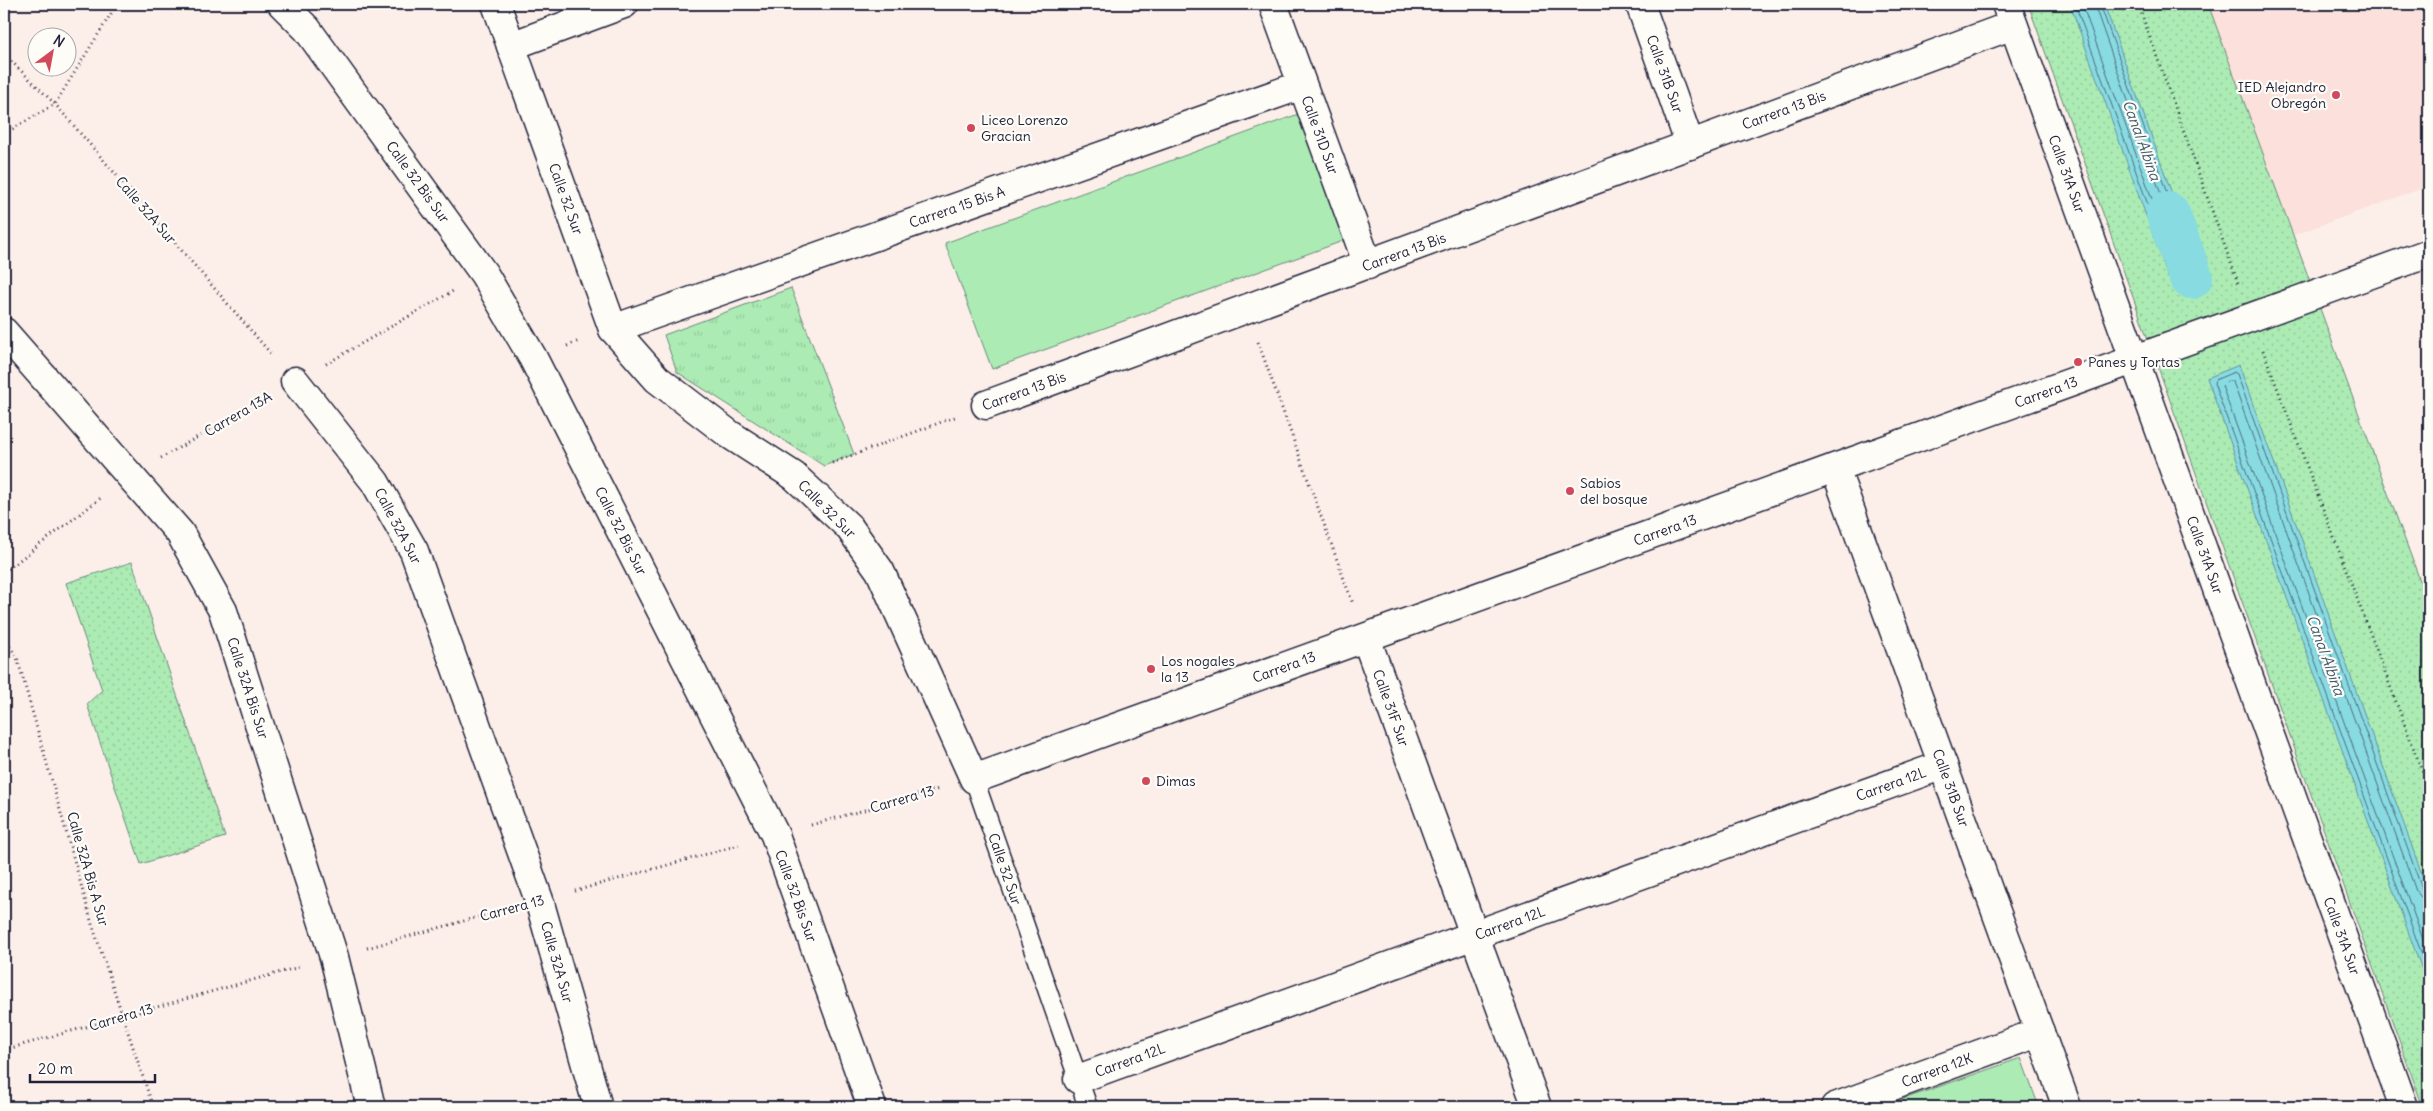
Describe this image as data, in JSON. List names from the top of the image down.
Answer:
{
  "streets": {
    "street": [
      "Calle 31B Sur",
      "Carrera 13 Bis",
      "Calle 31D Sur",
      "Calle 31A Sur",
      "Calle 32 Bis Sur",
      "Calle 32 Sur",
      "Carrera 15 Bis A",
      "Calle 32A Sur",
      "Carrera 13",
      "Calle 32A Bis Sur",
      "Calle 31F Sur",
      "Carrera 12L",
      "Carrera 12K"
    ],
    "path": ["Carrera 13A", "Calle 32A Bis A Sur"]
  },
  "crossings": [
    ["Calle 31B Sur", "Carrera 13 Bis"],
    ["Calle 31B Sur", "Carrera 13"],
    ["Calle 31B Sur", "Carrera 12L"],
    ["Calle 31B Sur", "Carrera 12K"],
    ["Carrera 13 Bis", "Calle 31D Sur"],
    ["Carrera 13 Bis", "Calle 31A Sur"],
    ["Carrera 13 Bis", "Calle 32 Sur"],
    ["Calle 31D Sur", "Carrera 15 Bis A"],
    ["Calle 31A Sur", "Carrera 13"],
    ["Calle 32 Bis Sur", "Carrera 13"],
    ["Calle 32 Bis Sur", "Carrera 13A"],
    ["Calle 32 Sur", "Carrera 15 Bis A"],
    ["Calle 32 Sur", "Carrera 13"],
    ["Calle 32 Sur", "Carrera 12L"],
    ["Calle 32A Sur", "Carrera 13"],
    ["Calle 32A Sur", "Carrera 13A"],
    ["Carrera 13", "Calle 32A Bis Sur"],
    ["Carrera 13", "Calle 31F Sur"],
    ["Carrera 13", "Calle 32A Bis A Sur"],
    ["Carrera 13A", "Calle 32A Bis Sur"],
    ["Calle 31F Sur", "Carrera 12L"]
  ],
  "water": ["Canal Albina"],
  "places": [
    "IED Alejandro Obregón",
    "Liceo Lorenzo Gracian",
    "Panes y Tortas",
    "Sabios del bosque",
    "Los nogales la 13",
    "Dimas"
  ],
  "scale_bar": "20 m",
  "north": "top right"
}
